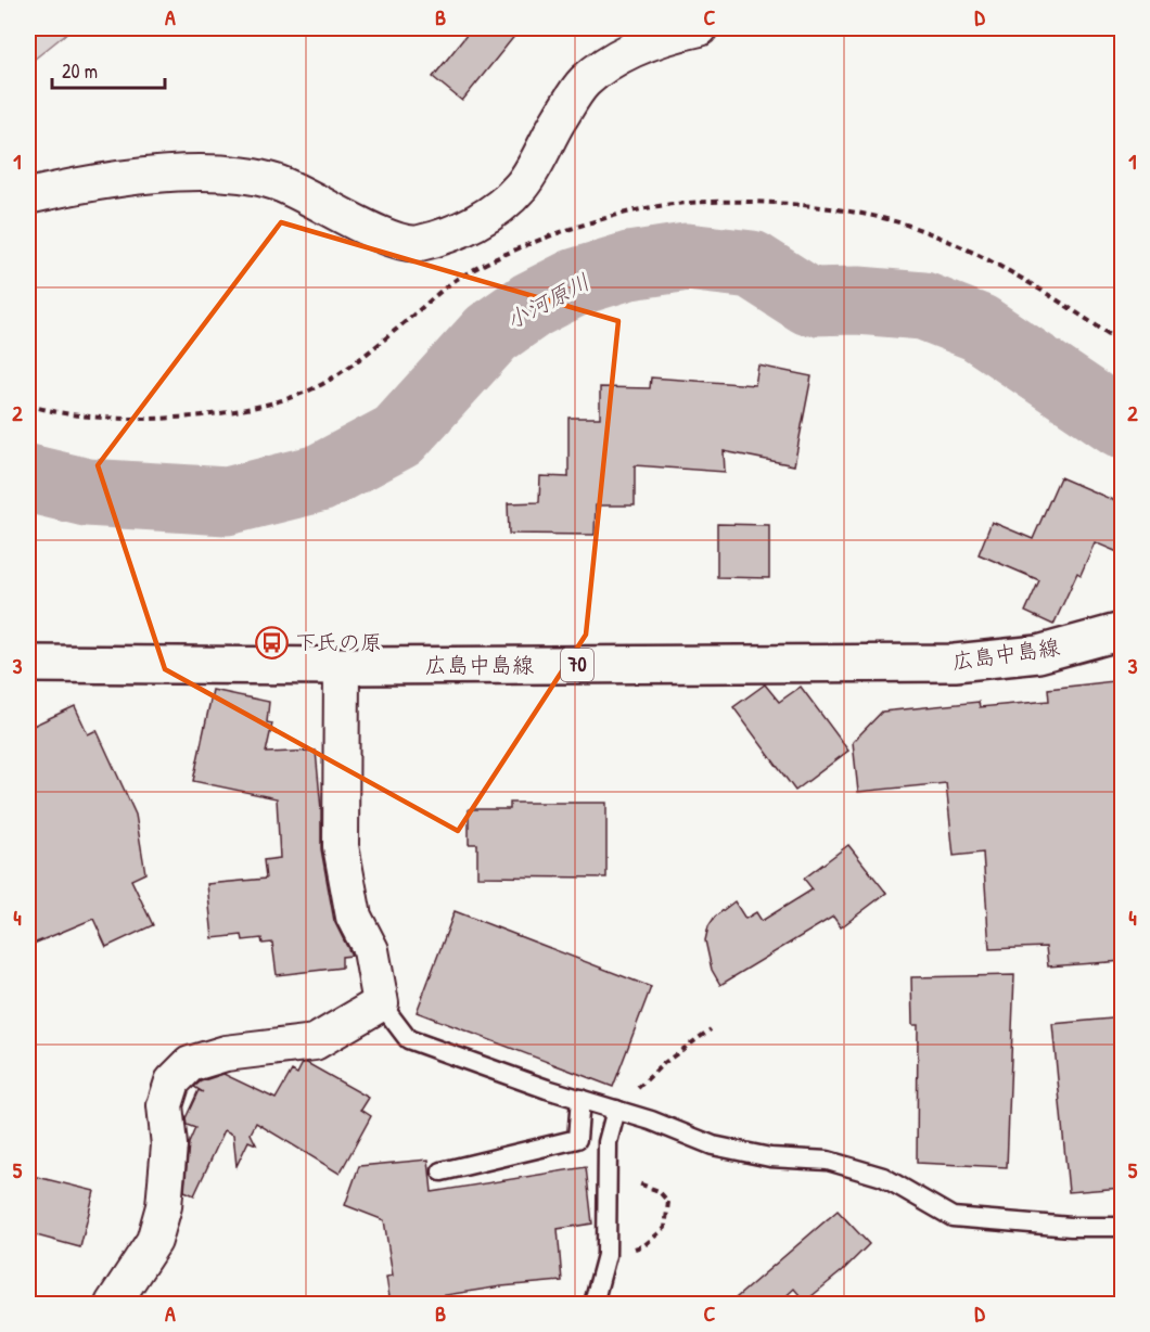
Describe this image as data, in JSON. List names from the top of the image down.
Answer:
{
  "streets": {
    "main road": ["広島中島線", "70"]
  },
  "water": ["小河原川"],
  "places": {
    "bus stop": ["下氏の原"]
  },
  "scale_bar": "20 m",
  "grid": {
    "columns": [
      "A",
      "B",
      "C",
      "D"
    ],
    "rows": [
      "1",
      "2",
      "3",
      "4",
      "5"
    ]
  }
}
